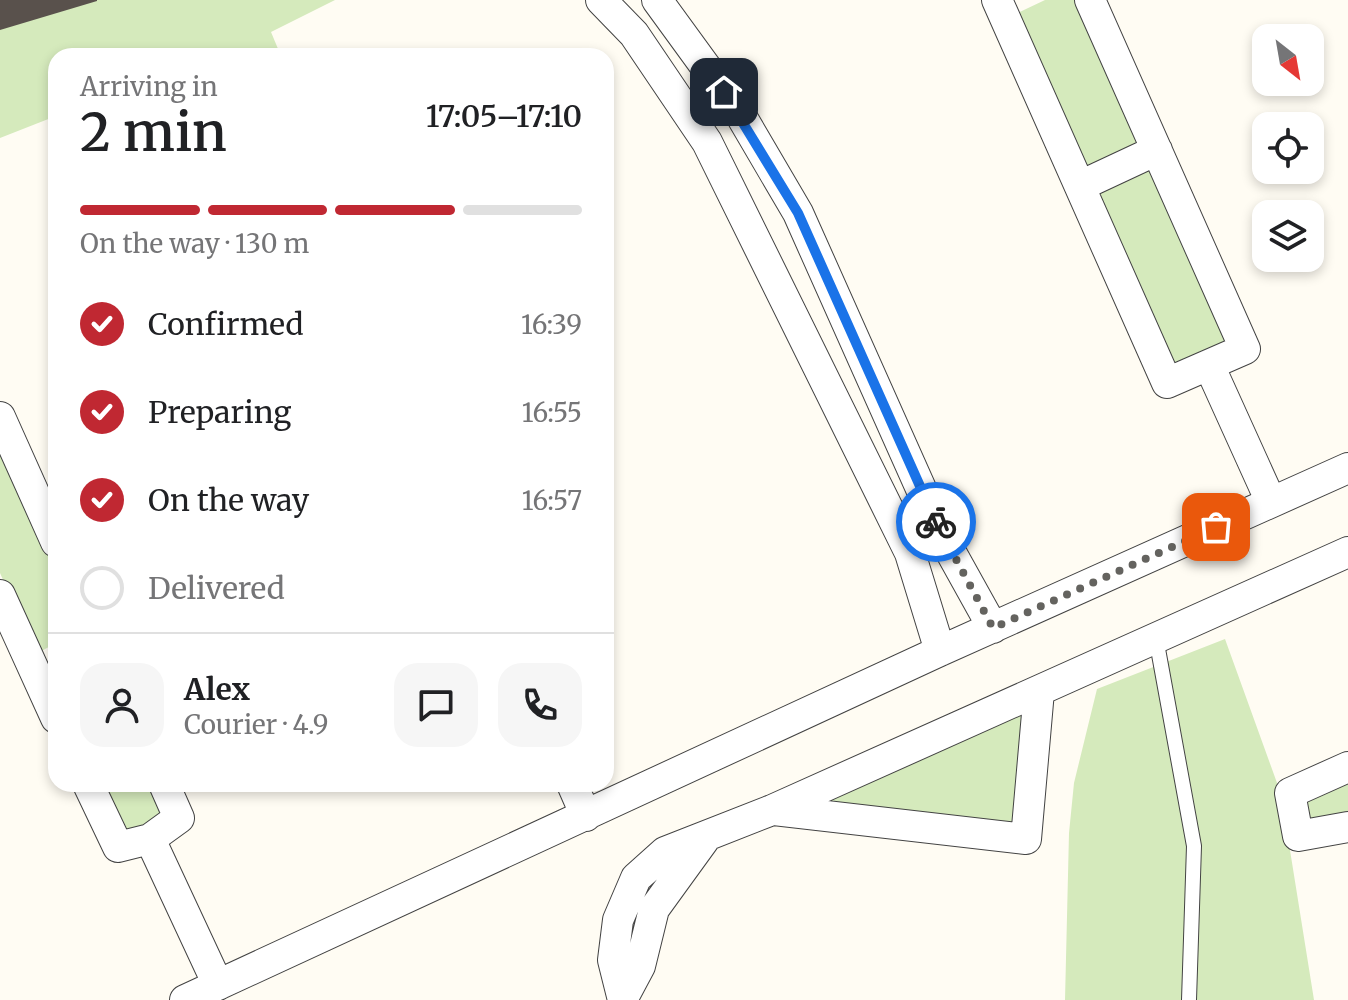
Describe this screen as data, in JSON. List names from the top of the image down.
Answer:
{
  "north": "bottom right",
  "page": {
    "heading": ["2 min", "Arriving in", "17:05–17:10"],
    "panel": ["Alex", "Courier · 4.9"],
    "bar": "On the way · 130 m",
    "list": [
      ["Confirmed", "16:39"],
      ["Preparing", "16:55"],
      ["On the way", "16:57"],
      "Delivered"
    ]
  }
}
